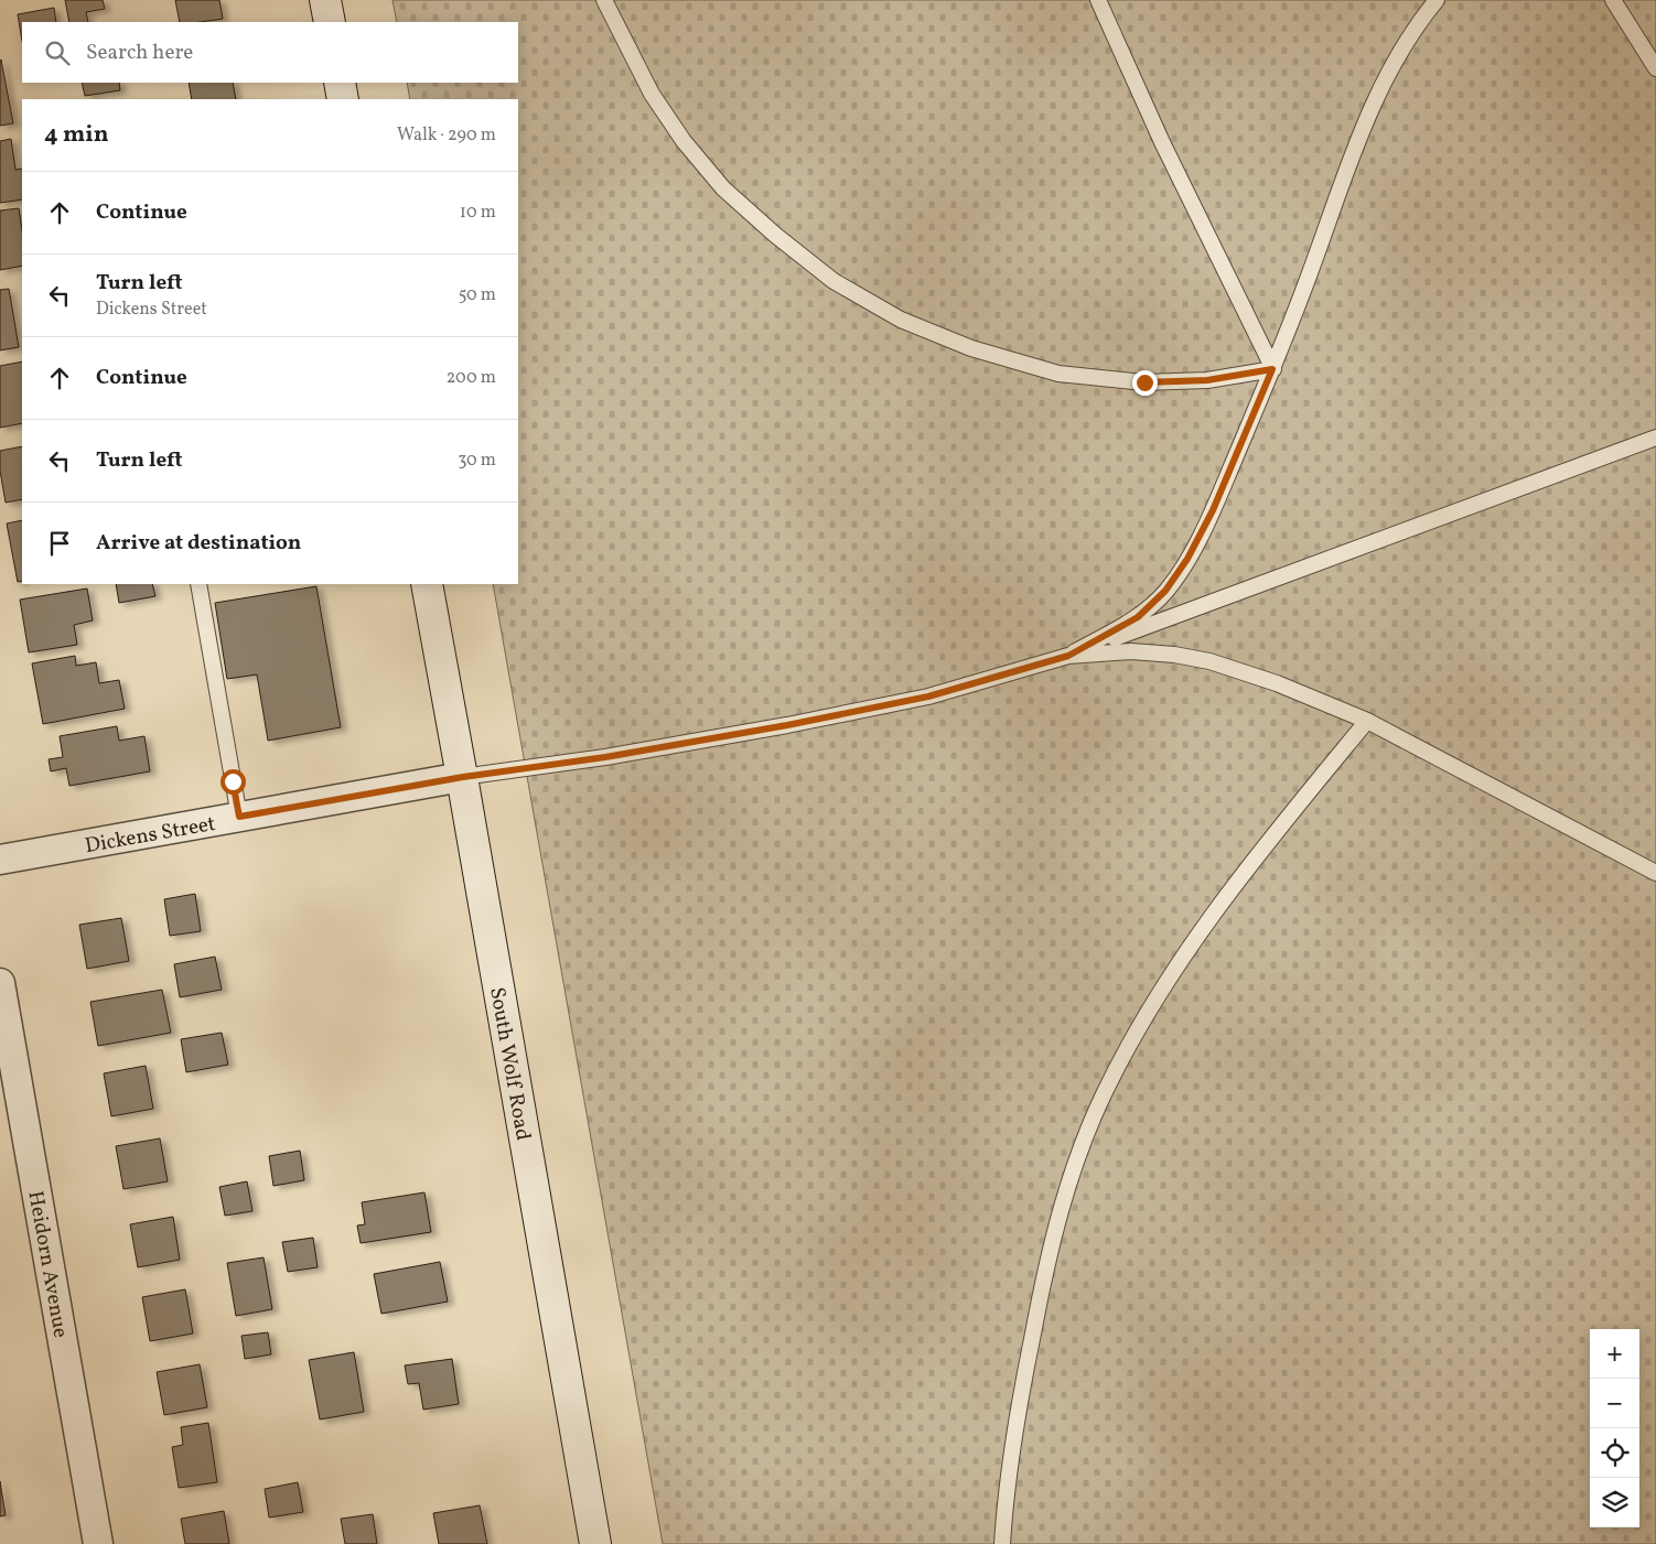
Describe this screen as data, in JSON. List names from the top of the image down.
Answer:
{
  "streets": {
    "main road": ["South Wolf Road"],
    "street": ["Dickens Street", "Heidorn Avenue"]
  },
  "crossings": [
    ["Dickens Street", "South Wolf Road"]
  ],
  "page": {
    "search": "Search here",
    "heading": ["4 min", "Walk · 290 m"],
    "list": [
      ["Continue", "10 m"],
      ["Turn left", "Dickens Street", "50 m"],
      ["Continue", "200 m"],
      ["Turn left", "30 m"],
      "Arrive at destination"
    ],
    "map_buttons": ["+", "−"]
  }
}
